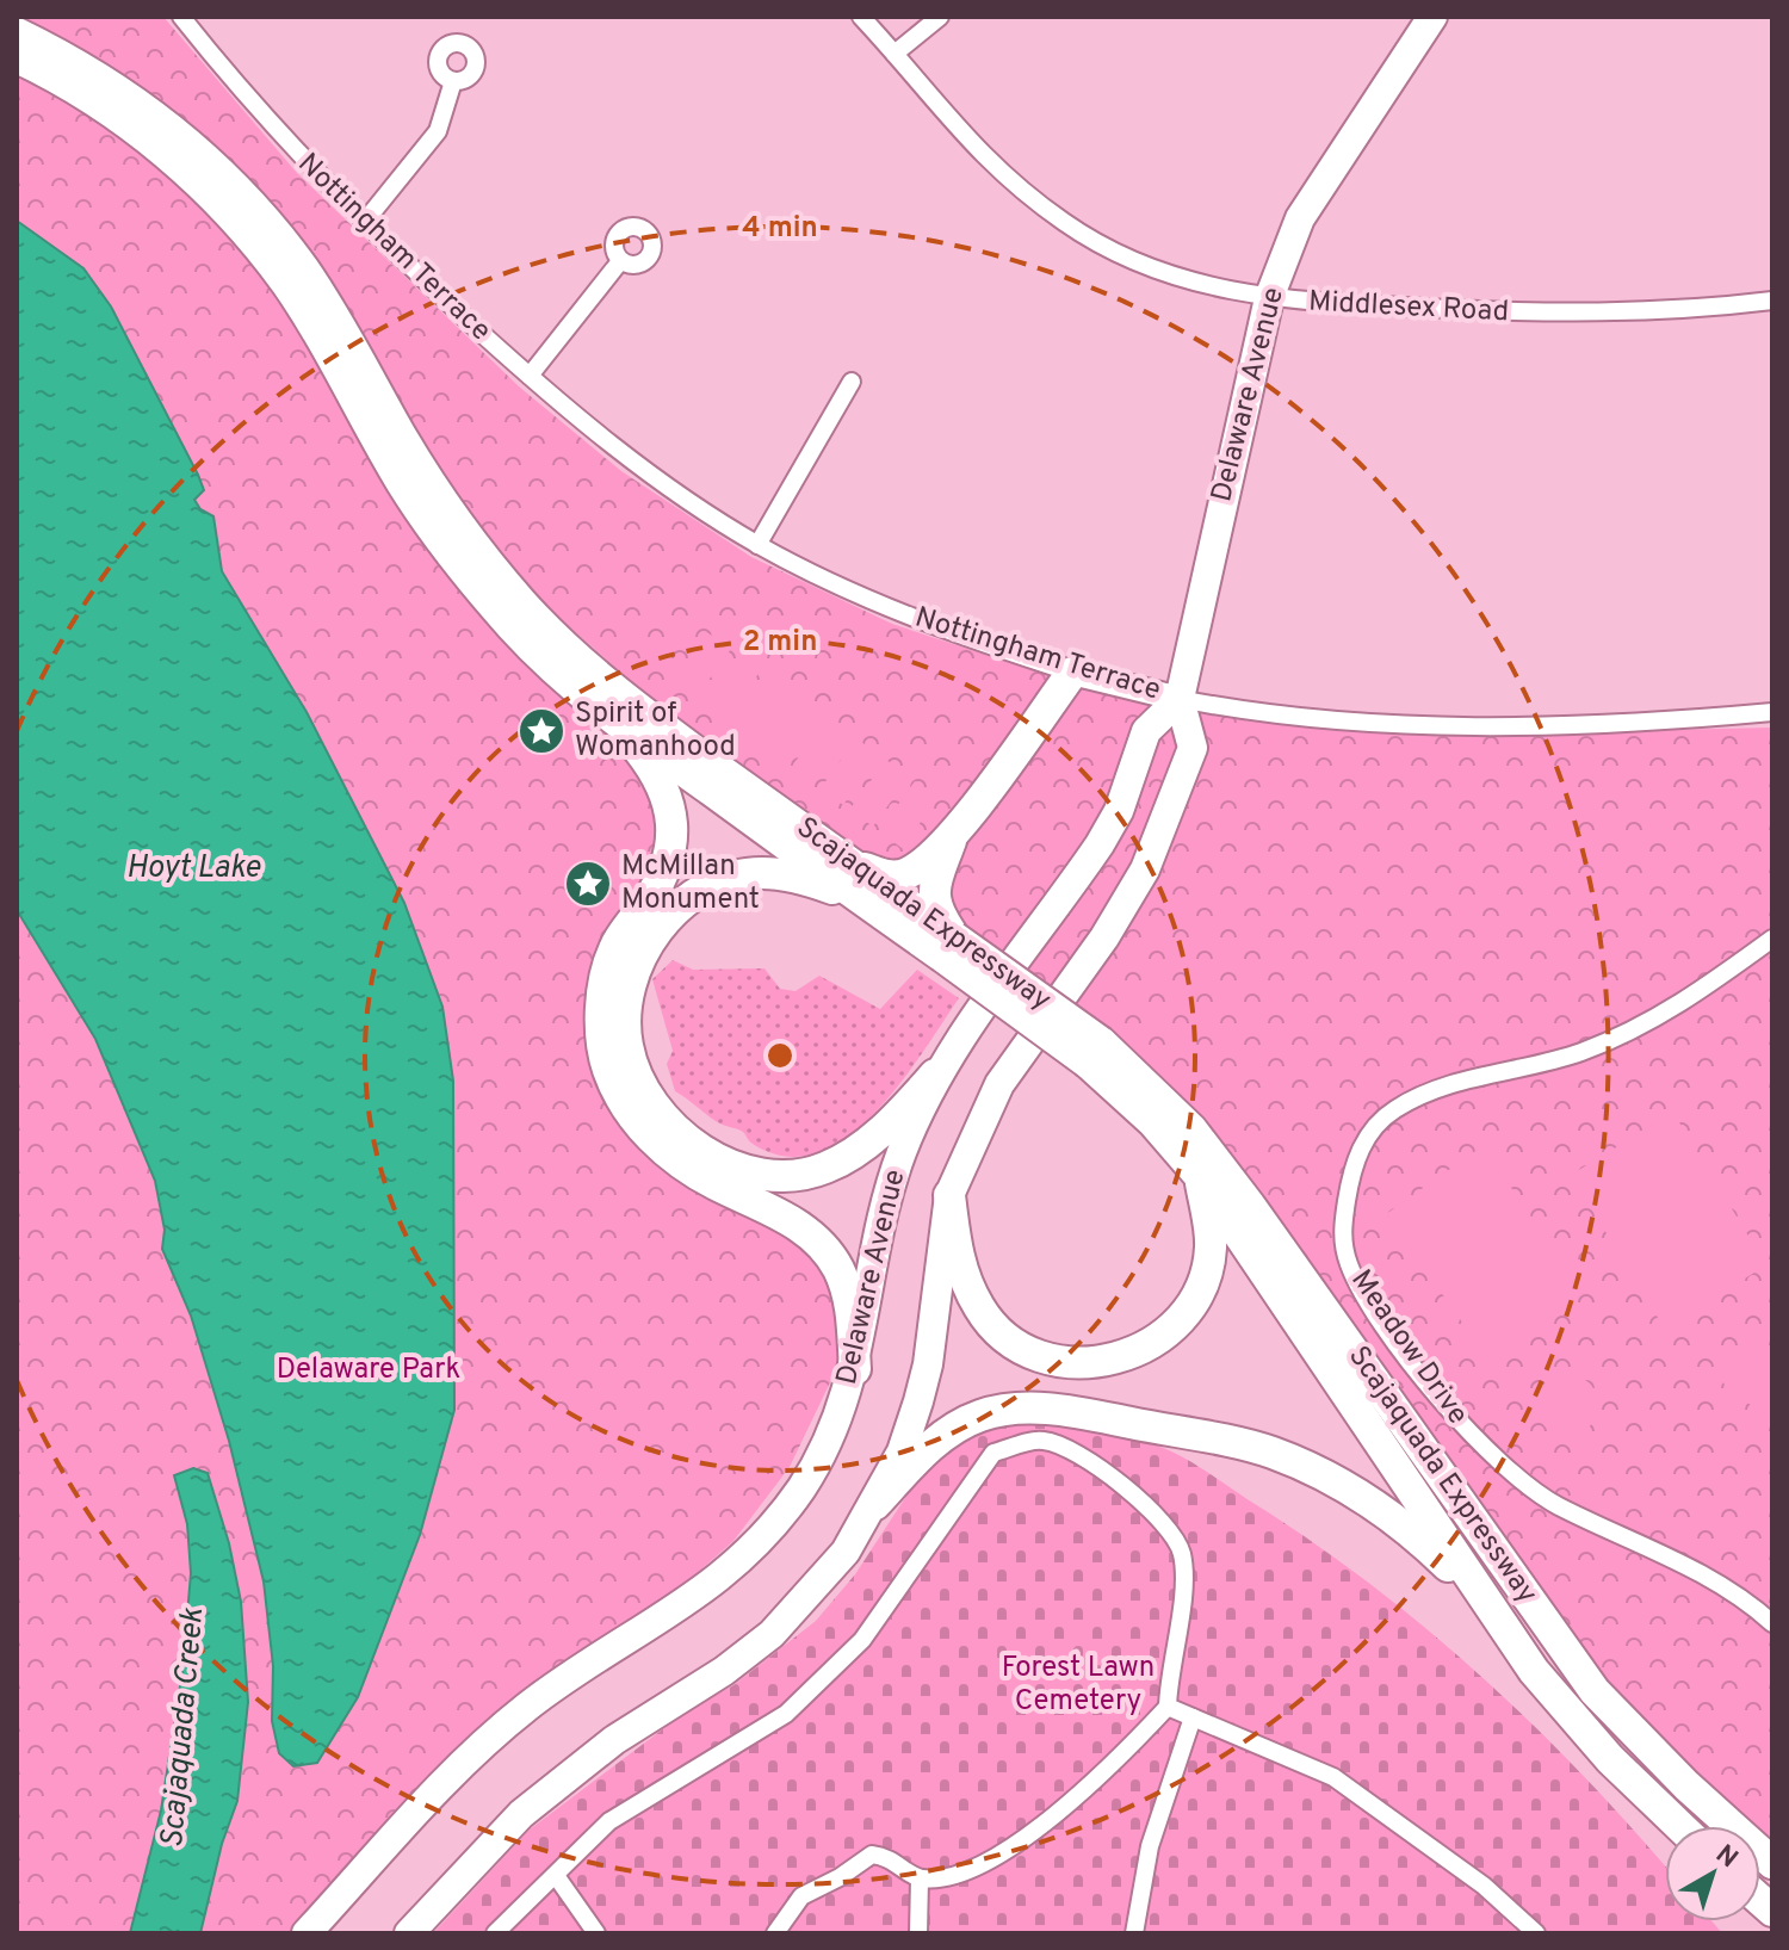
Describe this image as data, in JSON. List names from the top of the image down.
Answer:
{
  "streets": {
    "highway": ["Scajaquada Expressway"],
    "main road": ["Delaware Avenue"],
    "street": ["Nottingham Terrace", "Middlesex Road", "Meadow Drive"]
  },
  "crossings": [
    ["Nottingham Terrace", "Delaware Avenue"],
    ["Middlesex Road", "Delaware Avenue"]
  ],
  "water": ["Hoyt Lake", "Scajaquada Creek"],
  "parks": ["Delaware Park", "Forest Lawn Cemetery"],
  "places": {
    "place": ["Spirit of Womanhood", "McMillan Monument"]
  },
  "north": "top right",
  "rings": ["4 min", "2 min"]
}
